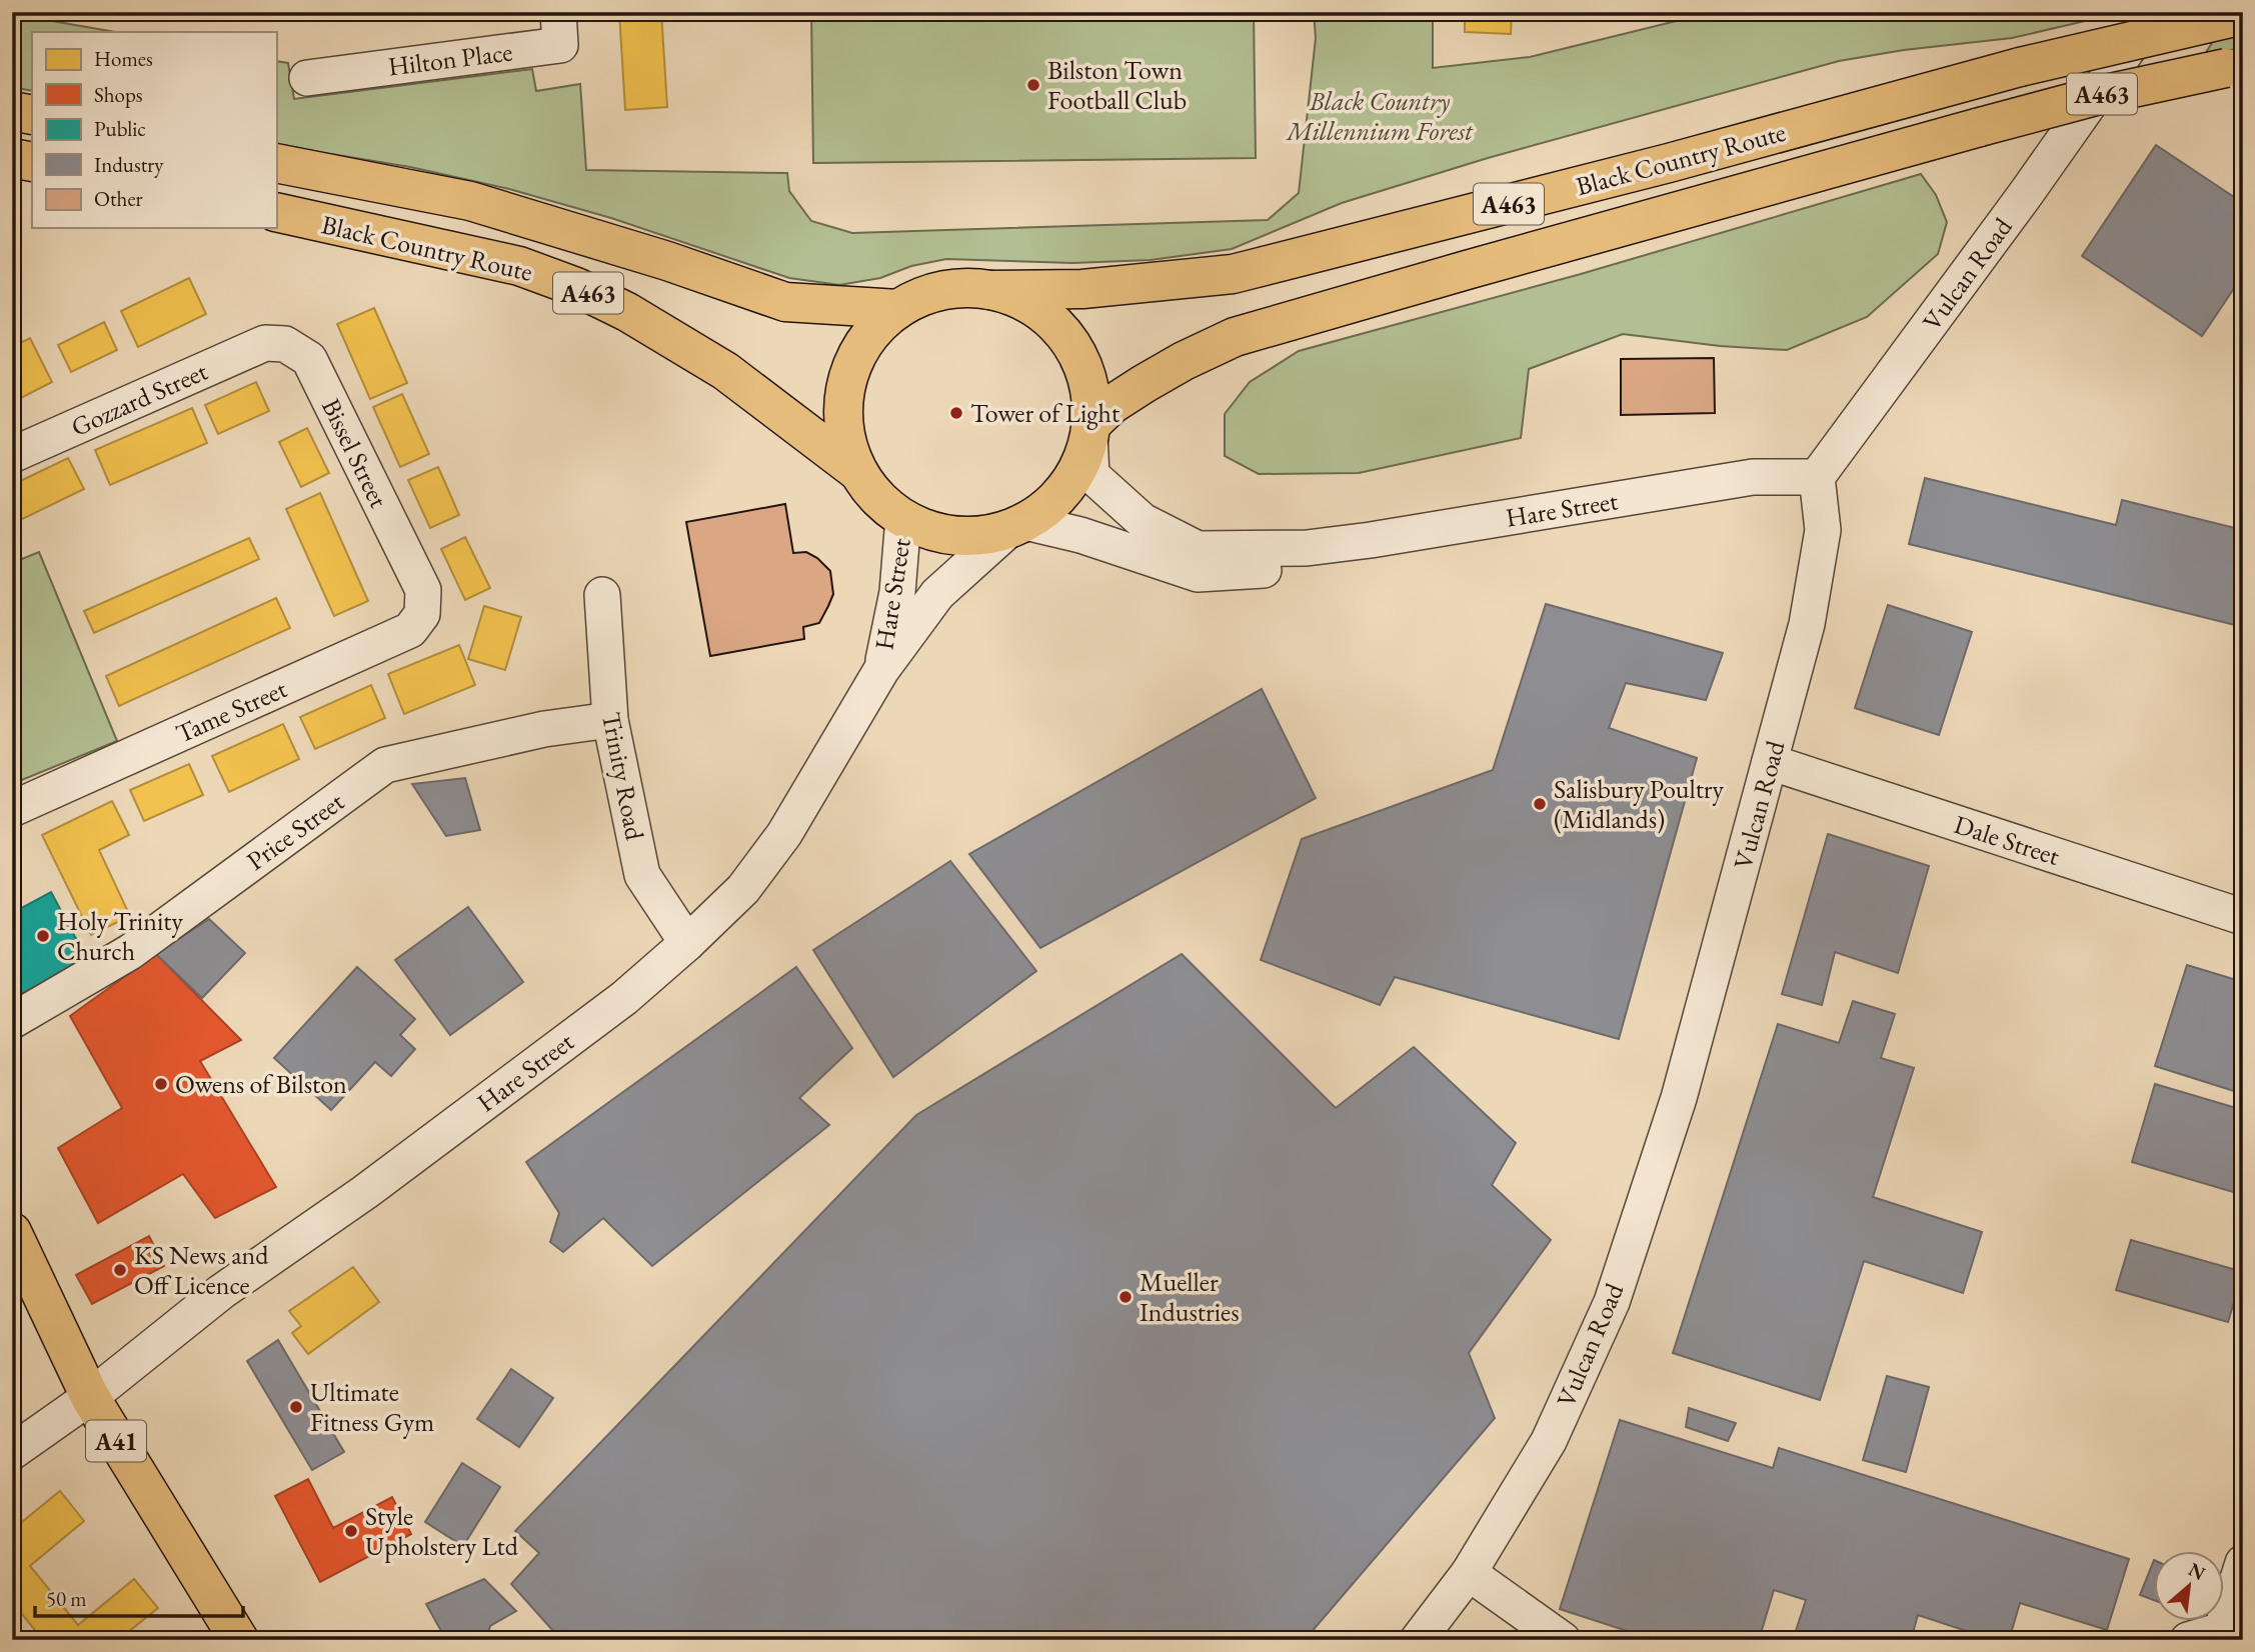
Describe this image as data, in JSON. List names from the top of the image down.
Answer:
{
  "streets": {
    "highway": ["A463", "Black Country Route", "A41"],
    "street": [
      "Hilton Place",
      "Vulcan Road",
      "Gozzard Street",
      "Bissel Street",
      "Hare Street",
      "Tame Street",
      "Trinity Road",
      "Price Street",
      "Dale Street"
    ]
  },
  "crossings": [
    ["Black Country Route", "Hare Street"],
    ["Vulcan Road", "Hare Street"],
    ["Vulcan Road", "Dale Street"],
    ["Gozzard Street", "Bissel Street"],
    ["Bissel Street", "Tame Street"],
    ["Hare Street", "Trinity Road"],
    ["Hare Street", "A41"],
    ["Trinity Road", "Price Street"]
  ],
  "parks": ["Black Country Millennium Forest"],
  "places": [
    "Bilston Town Football Club",
    "Tower of Light",
    "Salisbury Poultry (Midlands)",
    "Holy Trinity Church",
    "Owens of Bilston",
    "KS News and Off Licence",
    "Mueller Industries",
    "Ultimate Fitness Gym",
    "Style Upholstery Ltd"
  ],
  "legend": [
    "Homes",
    "Shops",
    "Public",
    "Industry",
    "Other"
  ],
  "scale_bar": "50 m",
  "north": "top right"
}
